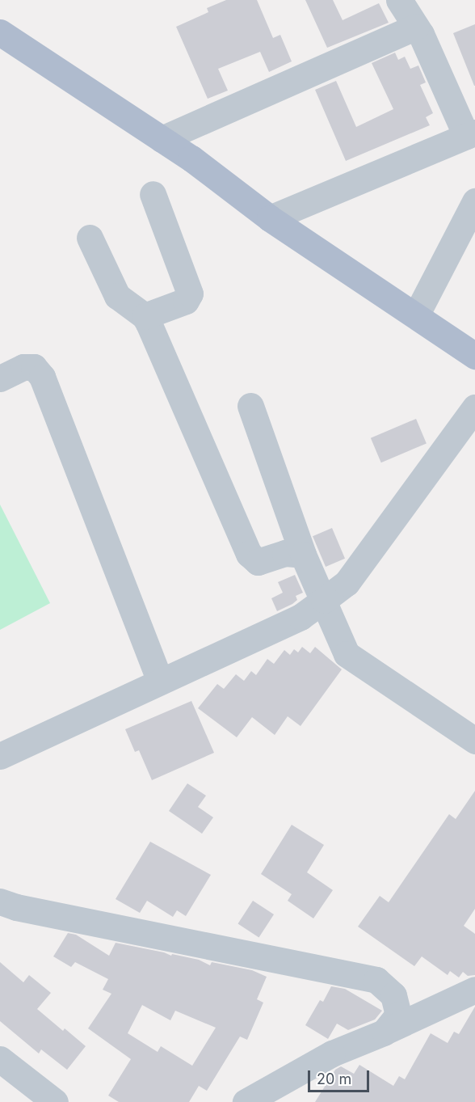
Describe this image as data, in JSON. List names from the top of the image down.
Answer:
{
  "scale_bar": "20 m"
}
